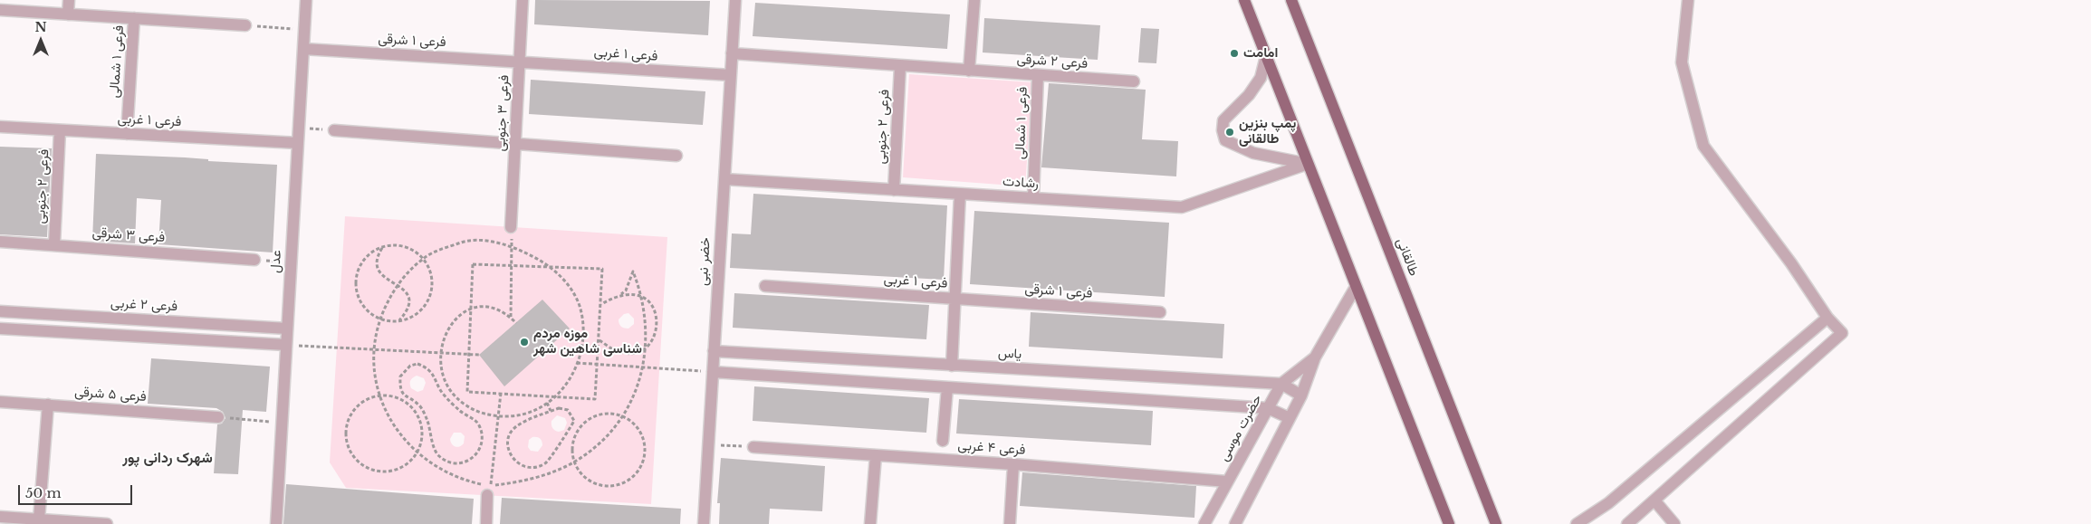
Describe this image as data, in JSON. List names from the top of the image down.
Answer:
{
  "streets": {
    "main road": ["طالقانی"],
    "street": [
      "فرعی ۱ شرقی",
      "فرعی ۱ غربی",
      "فرعی ۱ شمالی",
      "فرعی ۲ شرقی",
      "فرعی ۳ جنوبی",
      "فرعی ۲ جنوبی",
      "رشادت",
      "فرعی ۳ شرقی",
      "عدل",
      "خضر نبی",
      "فرعی ۲ غربی",
      "یاس",
      "فرعی ۵ شرقی",
      "حضرت موسی",
      "فرعی ۴ غربی"
    ]
  },
  "crossings": [
    ["فرعی ۱ شرقی", "فرعی ۱ غربی"],
    ["فرعی ۱ شرقی", "فرعی ۳ جنوبی"],
    ["فرعی ۱ شرقی", "عدل"],
    ["فرعی ۱ غربی", "فرعی ۱ شمالی"],
    ["فرعی ۱ غربی", "فرعی ۳ جنوبی"],
    ["فرعی ۱ غربی", "فرعی ۲ جنوبی"],
    ["فرعی ۱ غربی", "عدل"],
    ["فرعی ۱ غربی", "خضر نبی"],
    ["فرعی ۱ شمالی", "فرعی ۲ شرقی"],
    ["فرعی ۱ شمالی", "رشادت"],
    ["فرعی ۲ شرقی", "فرعی ۲ جنوبی"],
    ["فرعی ۲ شرقی", "خضر نبی"],
    ["فرعی ۲ جنوبی", "رشادت"],
    ["فرعی ۲ جنوبی", "فرعی ۳ شرقی"],
    ["رشادت", "خضر نبی"],
    ["عدل", "فرعی ۲ غربی"],
    ["خضر نبی", "یاس"],
    ["یاس", "حضرت موسی"],
    ["حضرت موسی", "فرعی ۴ غربی"]
  ],
  "districts": ["شهرک ردانی پور"],
  "places": ["امامت", "پمپ بنزین طالقانی", "موزه مردم شناسی شاهین شهر"],
  "scale_bar": "50 m",
  "north": "top"
}
